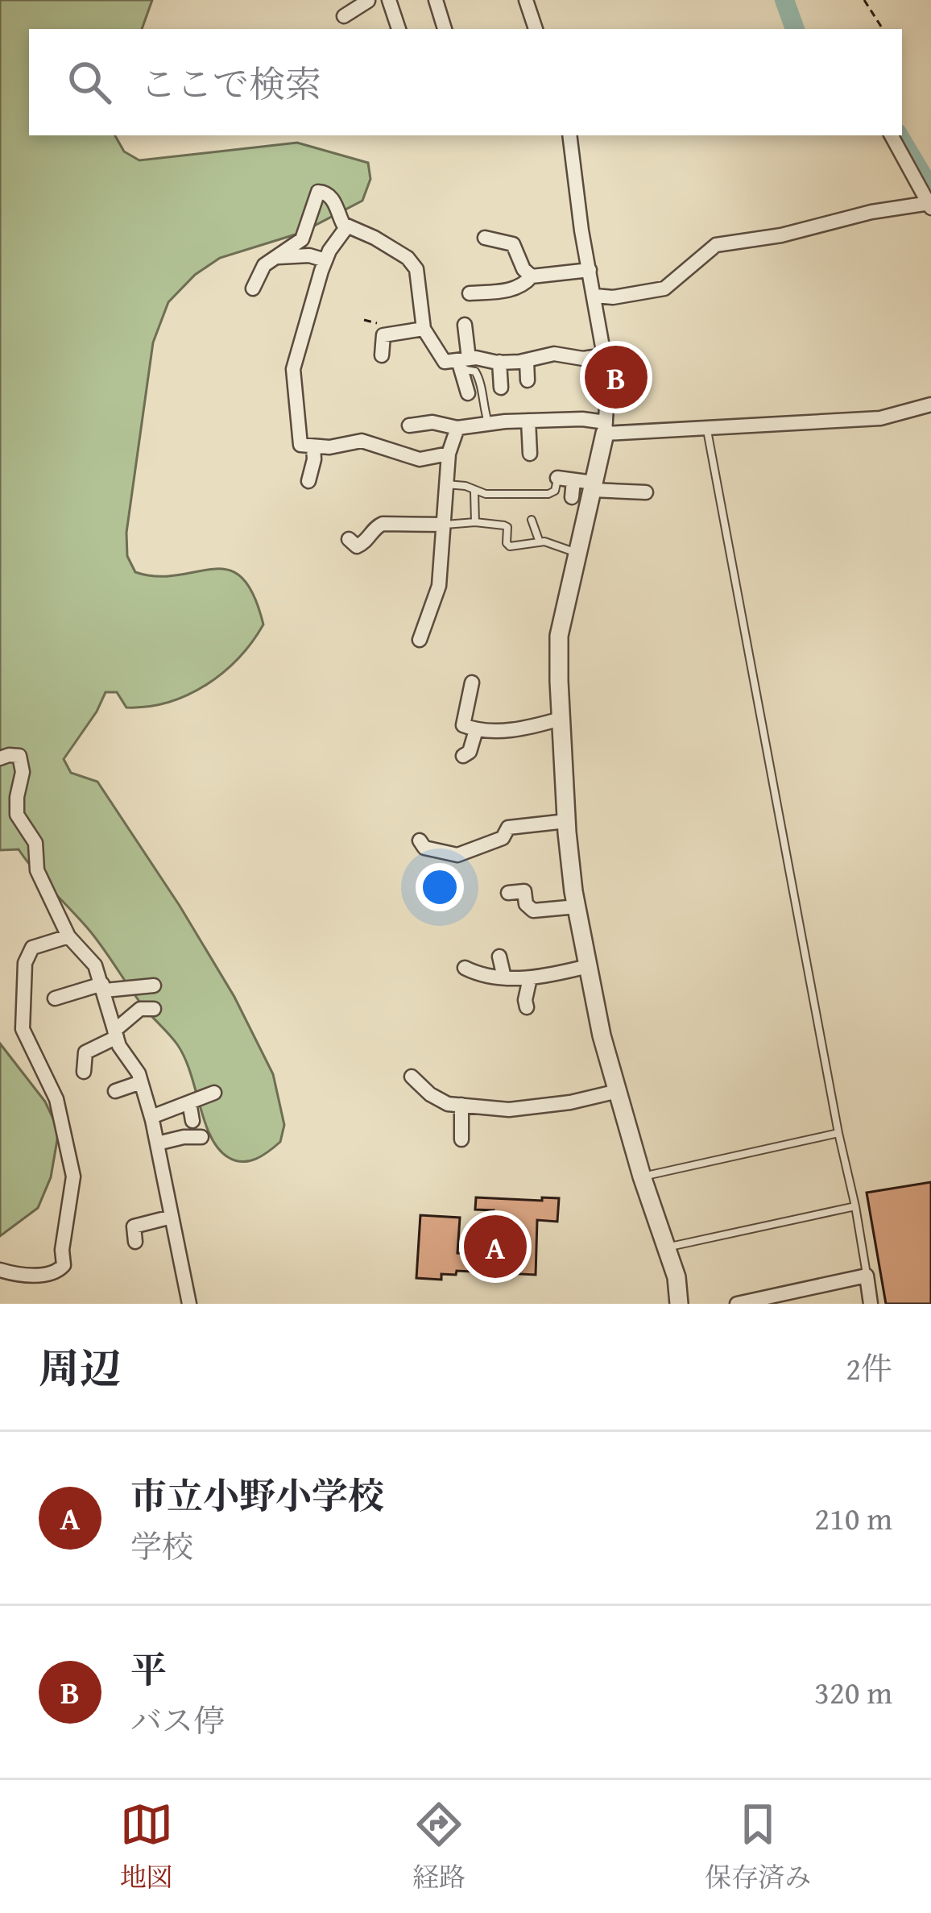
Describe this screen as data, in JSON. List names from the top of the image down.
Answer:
{
  "page": {
    "search": "ここで検索",
    "pins": ["B", "A"],
    "heading": ["周辺", "2件"],
    "list": [
      {
        "mark": "A",
        "name": "市立小野小学校",
        "note": "学校",
        "value": "210 m"
      },
      {
        "mark": "B",
        "name": "平",
        "note": "バス停",
        "value": "320 m"
      }
    ],
    "nav": ["地図", "経路", "保存済み"]
  }
}
